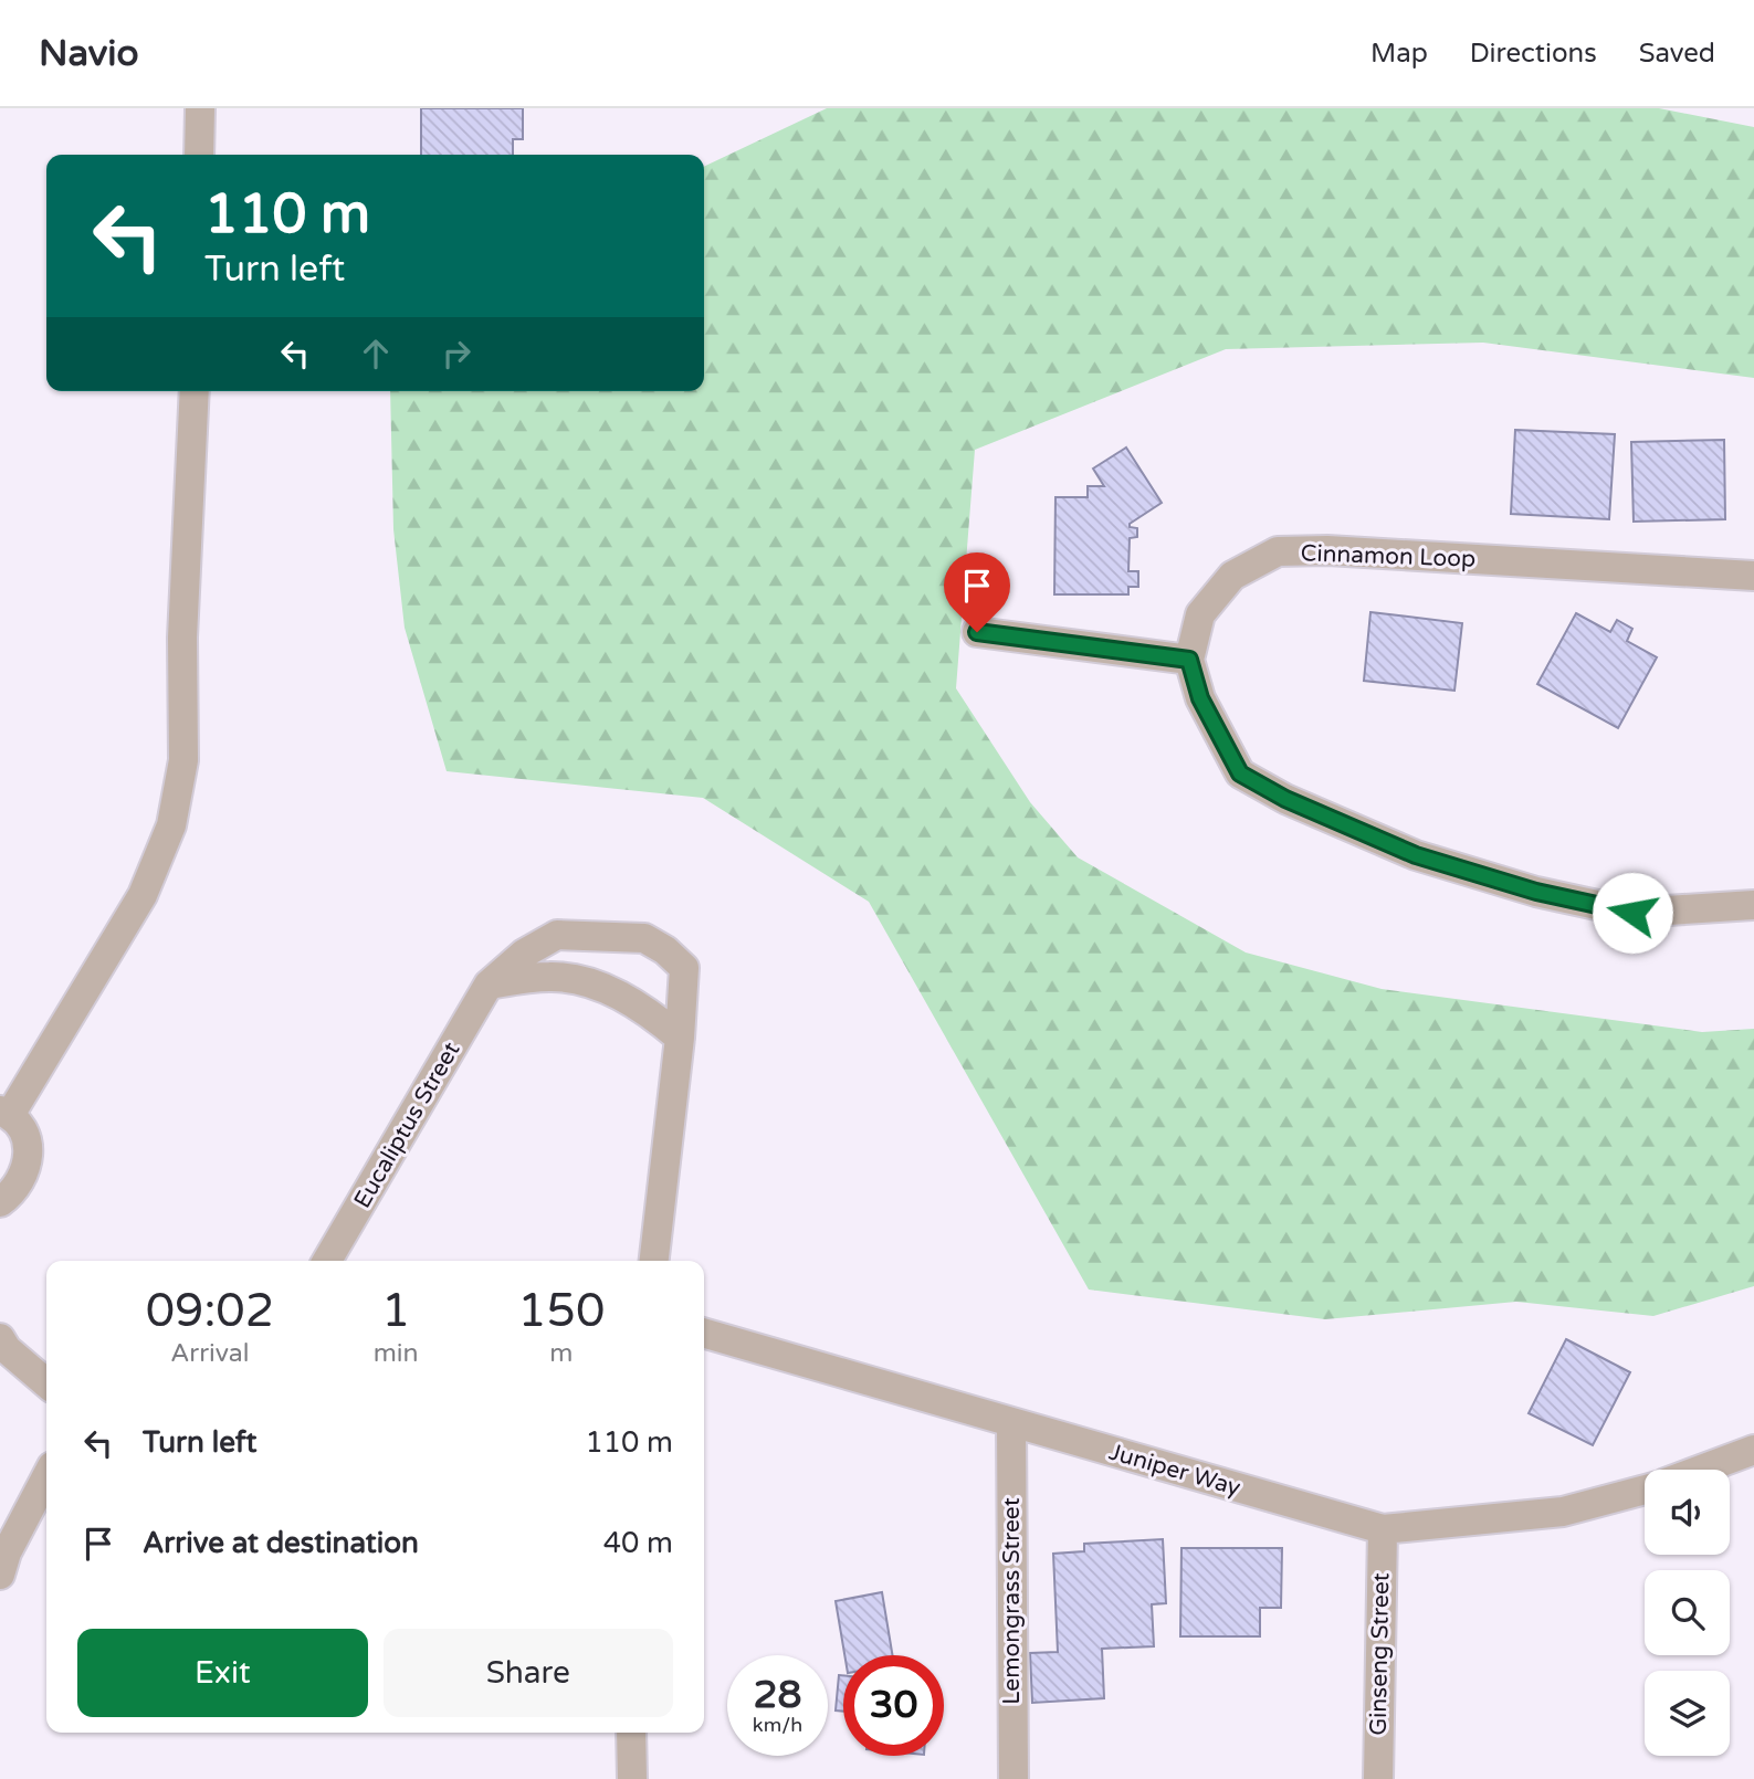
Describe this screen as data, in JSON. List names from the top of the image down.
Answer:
{
  "streets": {
    "street": [
      "Cinnamon Loop",
      "Eucaliptus Street",
      "Juniper Way",
      "Lemongrass Street",
      "Ginseng Street"
    ]
  },
  "crossings": [
    ["Juniper Way", "Lemongrass Street"],
    ["Juniper Way", "Ginseng Street"]
  ],
  "page": {
    "header": "Navio",
    "nav": ["Map", "Directions", "Saved"],
    "turn": ["110 m", "Turn left"],
    "eta": [
      "09:02",
      "Arrival",
      "1",
      "min",
      "150",
      "m"
    ],
    "list": [
      {
        "name": "Turn left",
        "value": "110 m"
      },
      {
        "name": "Arrive at destination",
        "value": "40 m"
      }
    ],
    "buttons": ["Exit", "Share"],
    "speed": "28 km/h",
    "limit": "30"
  }
}
